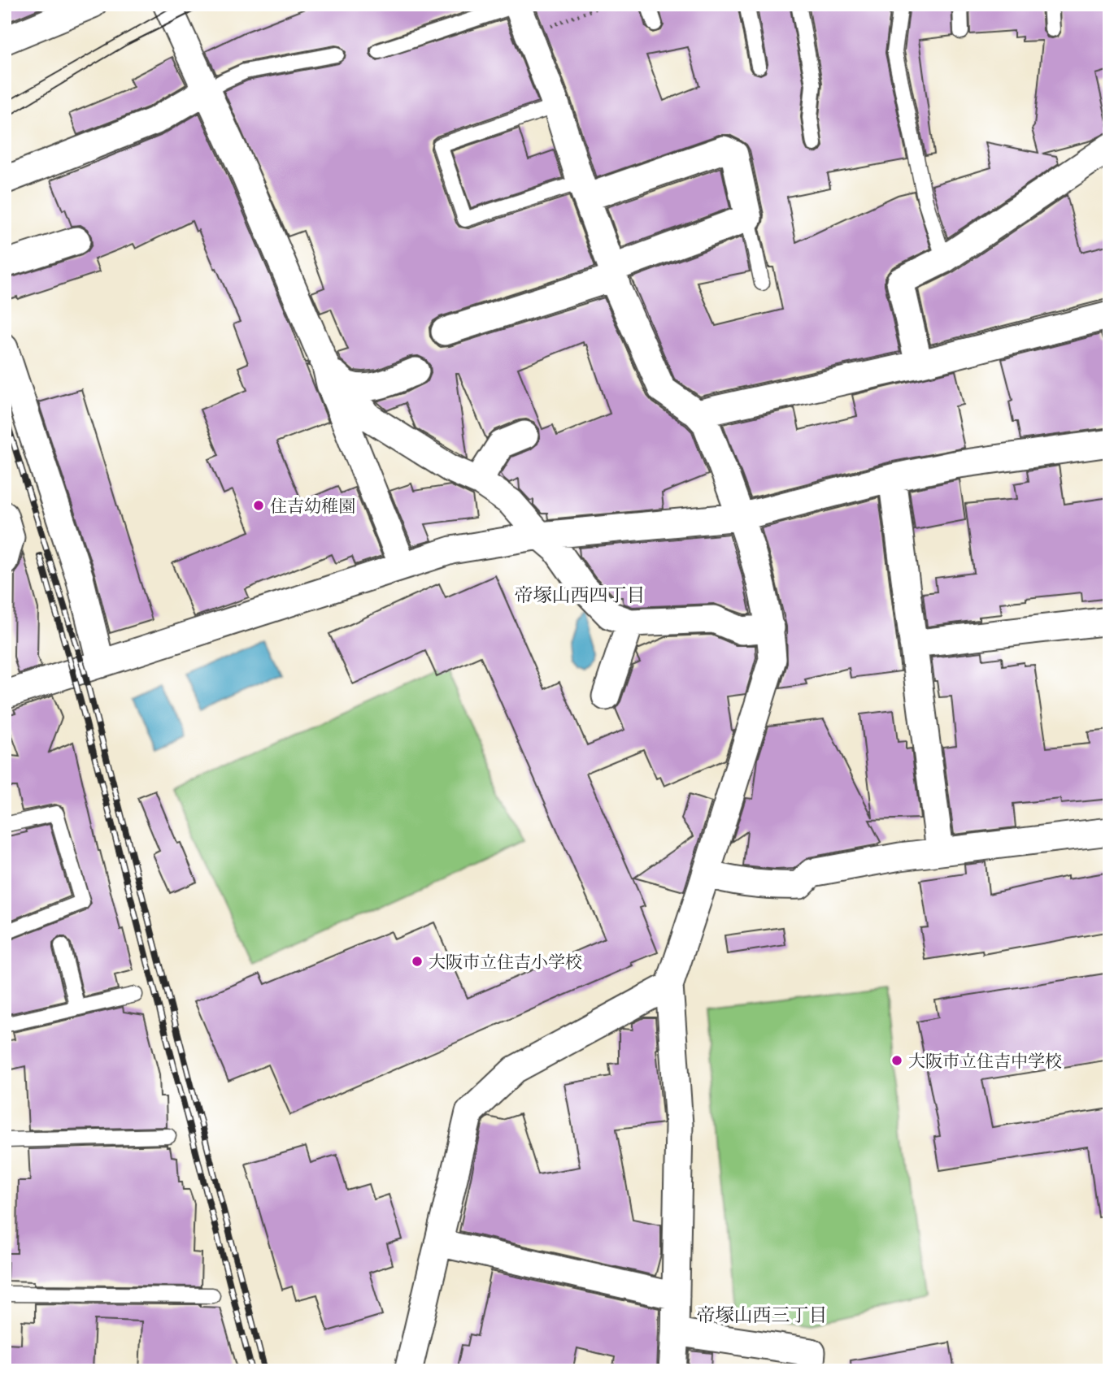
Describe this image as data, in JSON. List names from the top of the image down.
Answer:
{
  "districts": ["帝塚山西四丁目", "帝塚山西三丁目"],
  "places": ["住吉幼稚園", "大阪市立住吉小学校", "大阪市立住吉中学校"]
}
